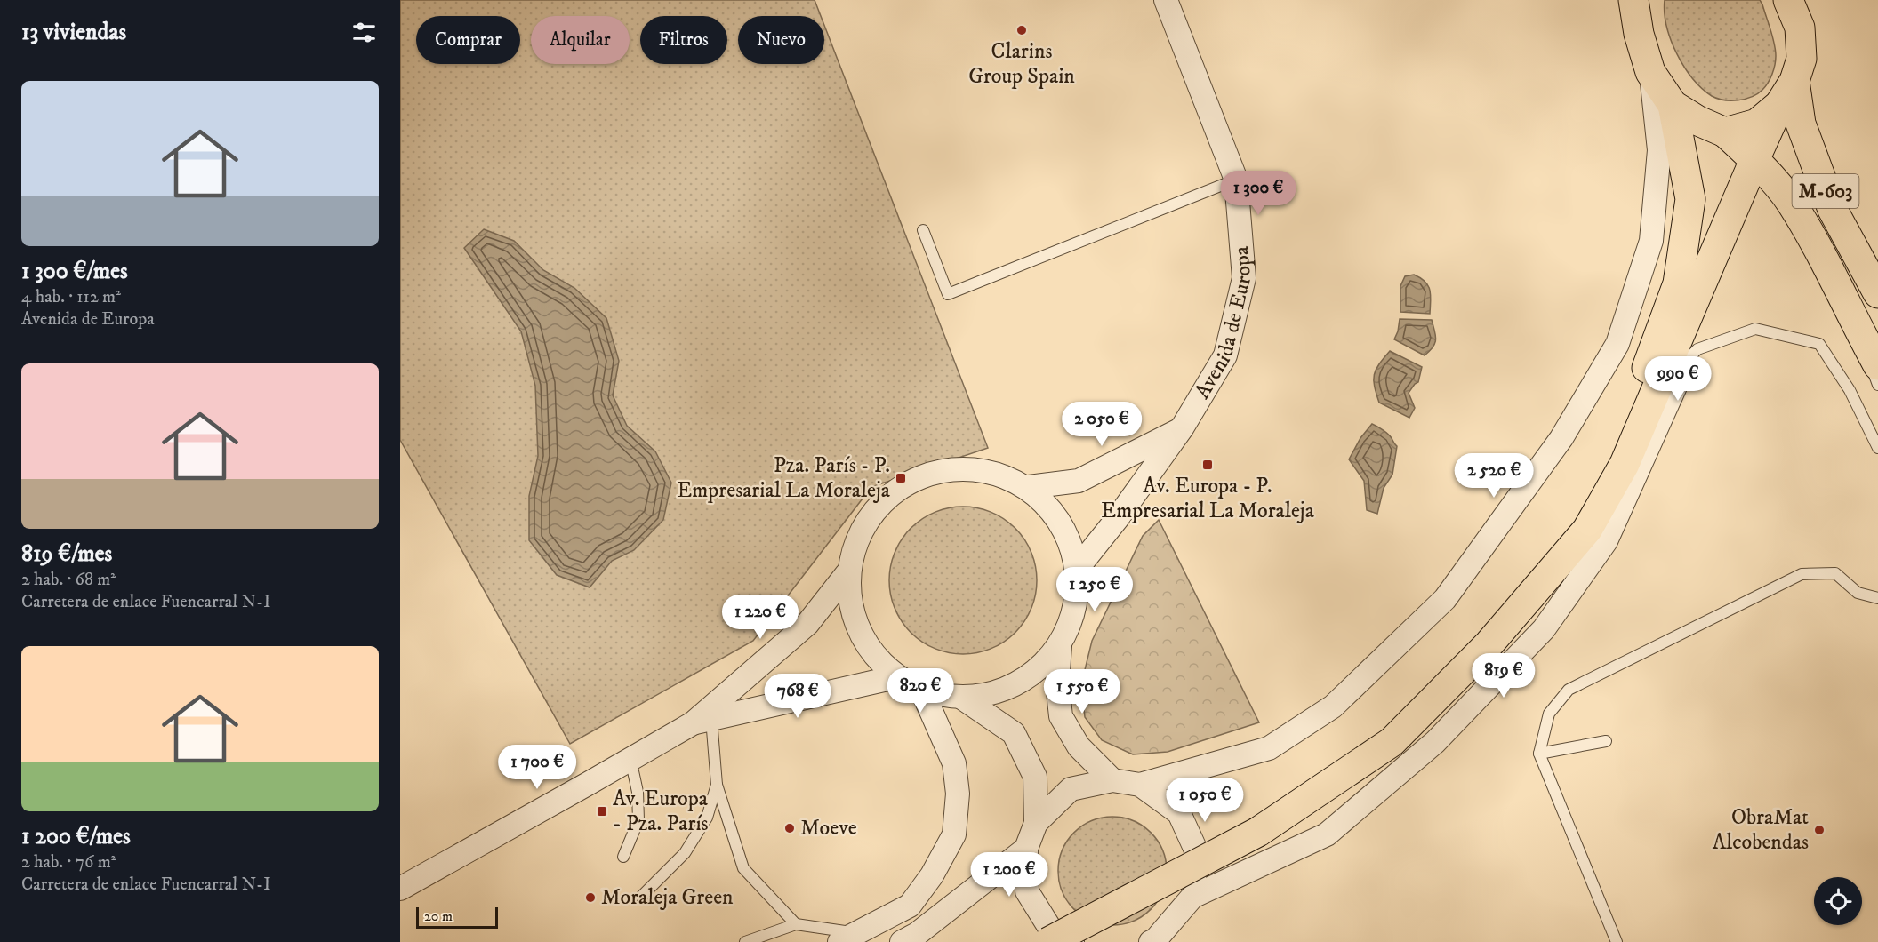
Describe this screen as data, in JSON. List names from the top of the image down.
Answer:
{
  "streets": {
    "main road": ["M-603"],
    "street": ["Avenida de Europa"]
  },
  "places": {
    "other": [
      "Clarins Group Spain",
      "Moeve",
      "ObraMat Alcobendas",
      "Moraleja Green"
    ],
    "transit": ["Av. Europa - P. Empresarial La Moraleja", "Pza. París - P. Empresarial La Moraleja", "Av. Europa - Pza. París"]
  },
  "scale_bar": "20 m",
  "page": {
    "heading": "13 viviendas",
    "chip": [
      "Comprar",
      "Alquilar",
      "Filtros",
      "Nuevo"
    ],
    "list": [
      {
        "name": "1 300 €/mes",
        "note": "4 hab. · 112 m² · Avenida de Europa"
      },
      {
        "name": "819 €/mes",
        "note": "2 hab. · 68 m² · Carretera de enlace Fuencarral N-I"
      },
      {
        "name": "1 200 €/mes",
        "note": "2 hab. · 76 m² · Carretera de enlace Fuencarral N-I"
      }
    ],
    "price": [
      "1 300 €",
      "990 €",
      "2 050 €",
      "2 520 €",
      "1 250 €",
      "1 220 €",
      "819 €",
      "820 €",
      "1 550 €",
      "768 €",
      "1 700 €",
      "1 050 €",
      "1 200 €"
    ],
    "scale": "20 m"
  }
}
